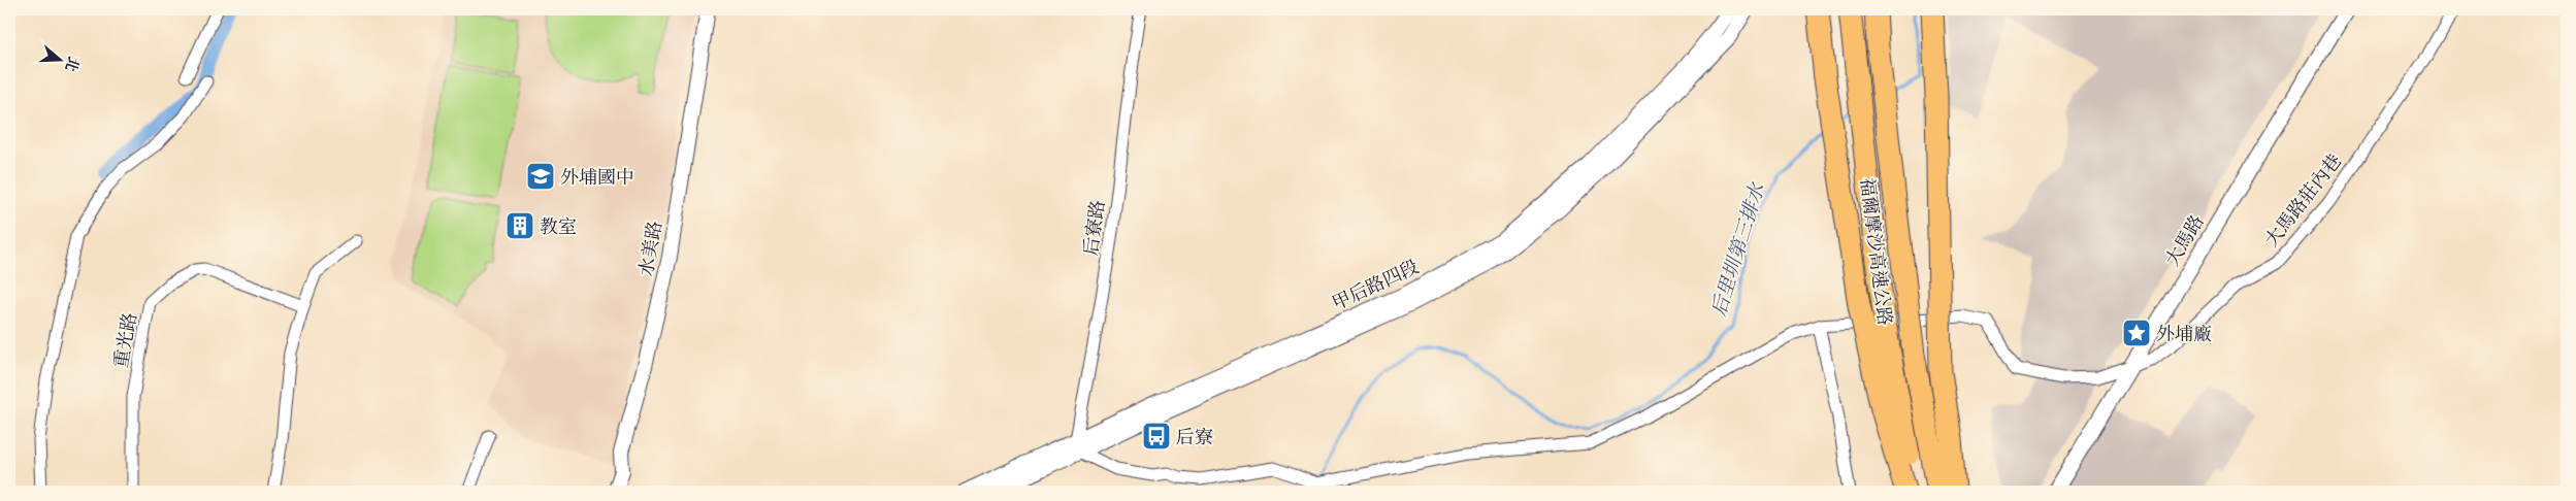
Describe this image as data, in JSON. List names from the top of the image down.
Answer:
{
  "streets": {
    "highway": ["福爾摩沙高速公路"],
    "street": [
      "大馬路莊內巷",
      "后寮路",
      "大馬路",
      "水美路",
      "甲后路四段",
      "重光路"
    ]
  },
  "crossings": [
    ["大馬路莊內巷", "大馬路"],
    ["后寮路", "甲后路四段"]
  ],
  "water": ["后里圳第三排水"],
  "places": {
    "school or university": ["外埔國中"],
    "building": ["教室"],
    "place": ["外埔廠"],
    "bus stop": ["后寮"]
  },
  "north": "right"
}
